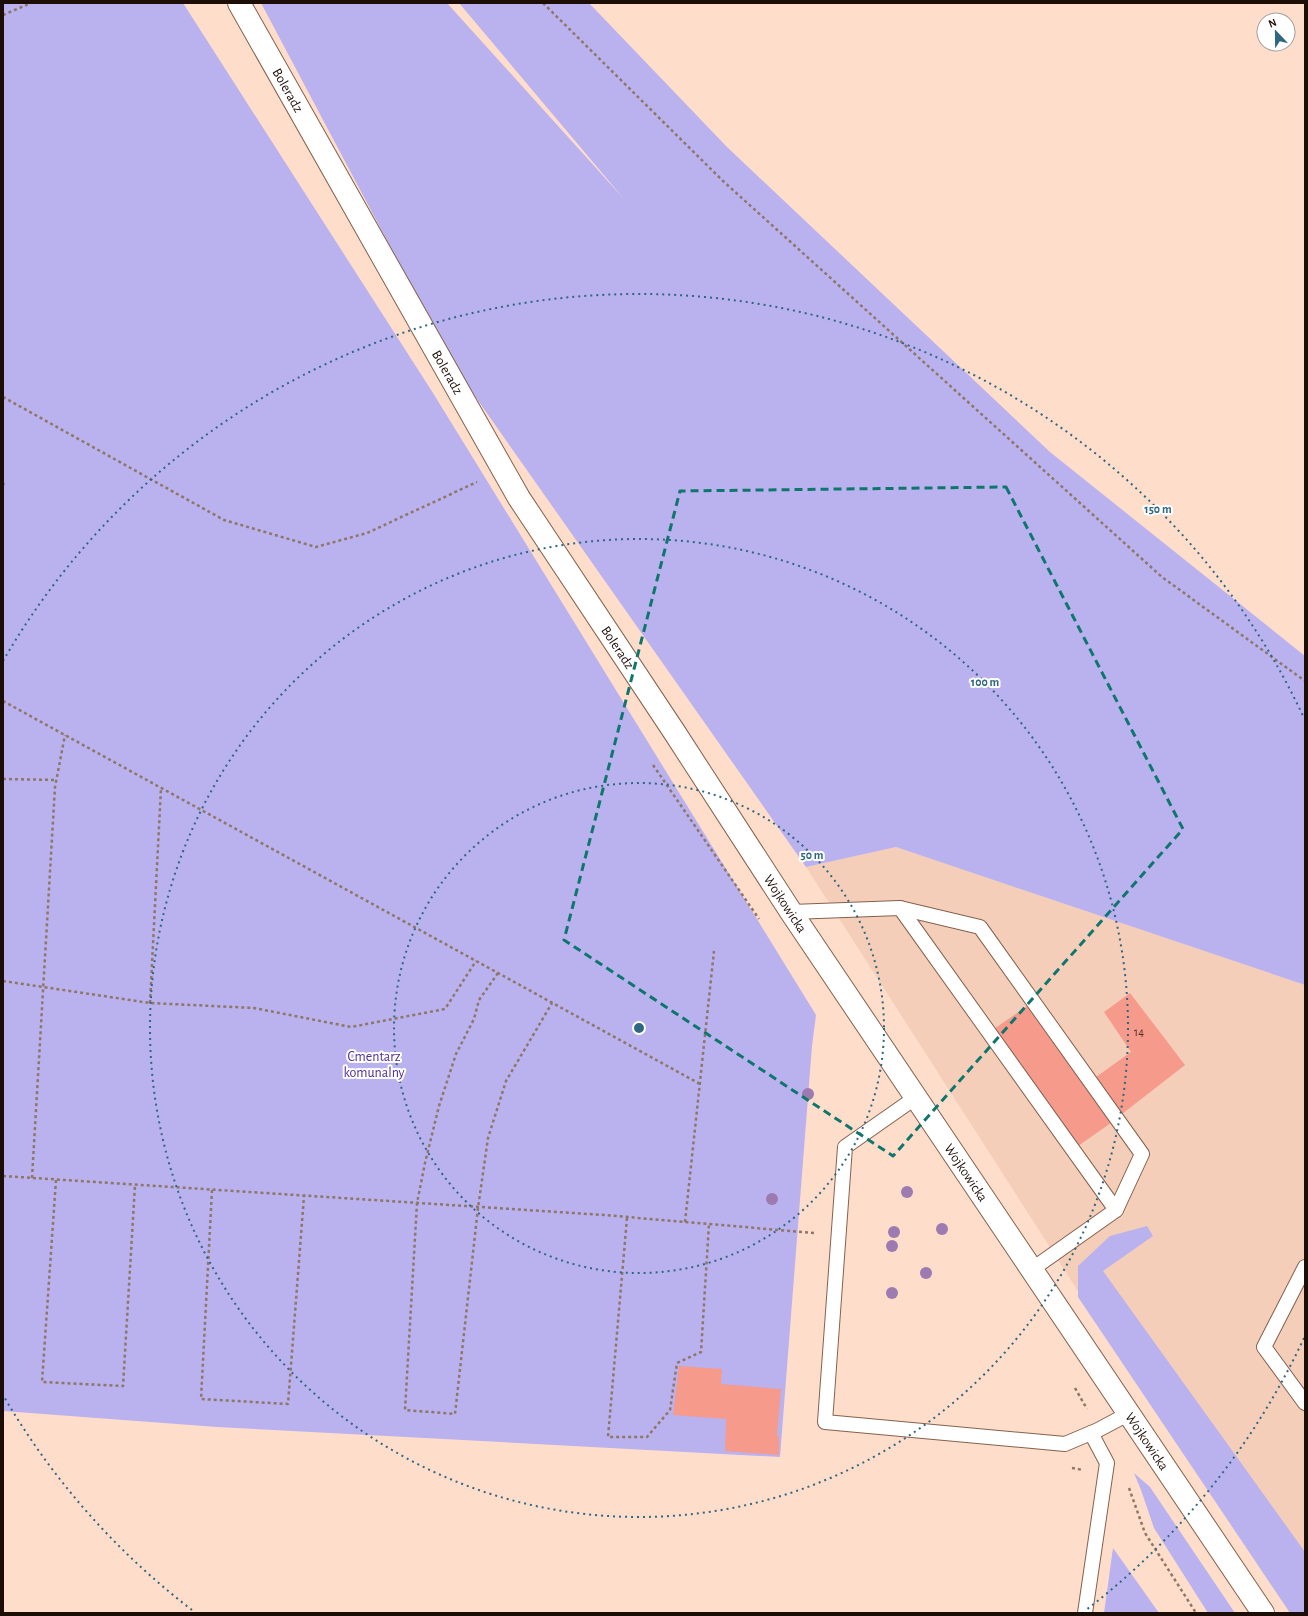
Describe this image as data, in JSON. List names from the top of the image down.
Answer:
{
  "streets": {
    "street": ["Boleradz", "Wojkowicka"]
  },
  "crossings": [
    ["Boleradz", "Wojkowicka"]
  ],
  "parks": ["Cmentarz komunalny"],
  "house_numbers": ["14"],
  "north": "top",
  "rings": ["150 m", "100 m", "50 m"]
}
